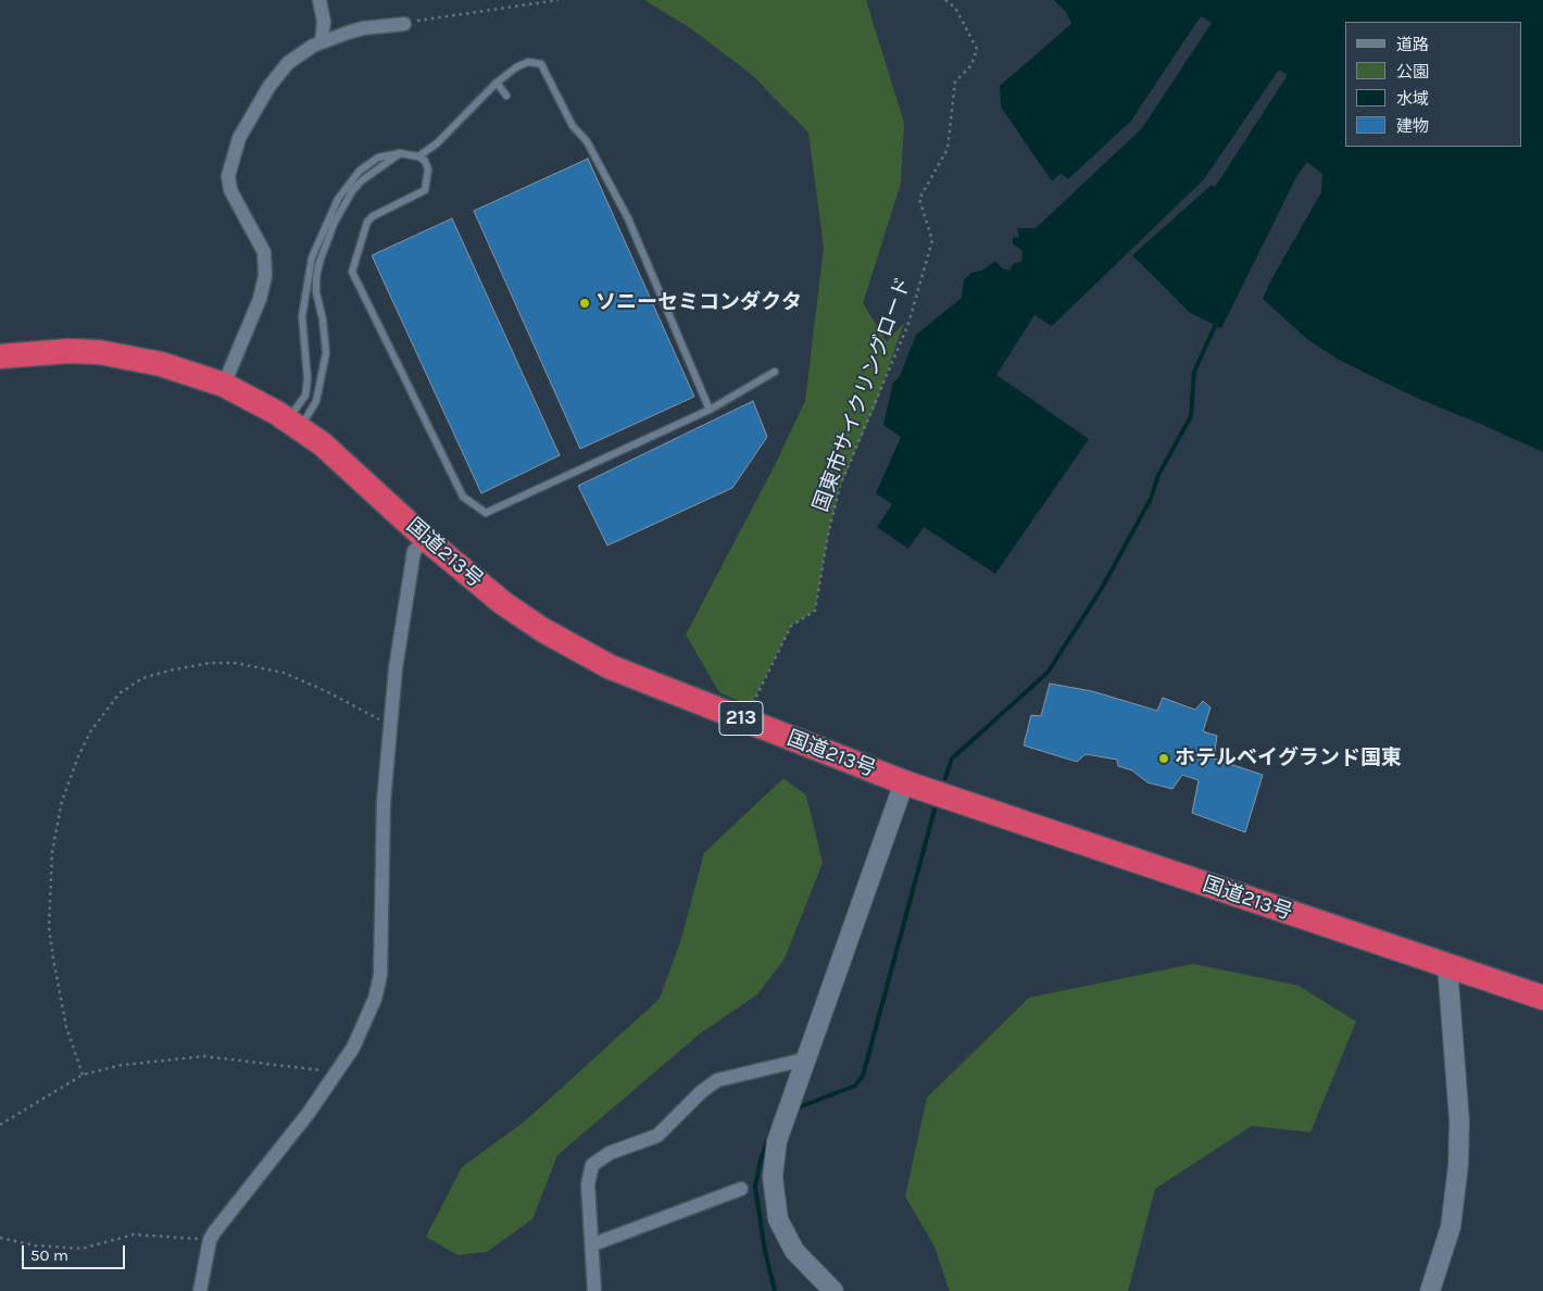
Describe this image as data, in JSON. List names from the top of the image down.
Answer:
{
  "streets": {
    "highway": ["国道213号", "213"],
    "path": ["国東市サイクリングロード"]
  },
  "places": ["ソニーセミコンダクタ", "ホテルベイグランド国東"],
  "legend": [
    "道路",
    "公園",
    "水域",
    "建物"
  ],
  "scale_bar": "50 m"
}
